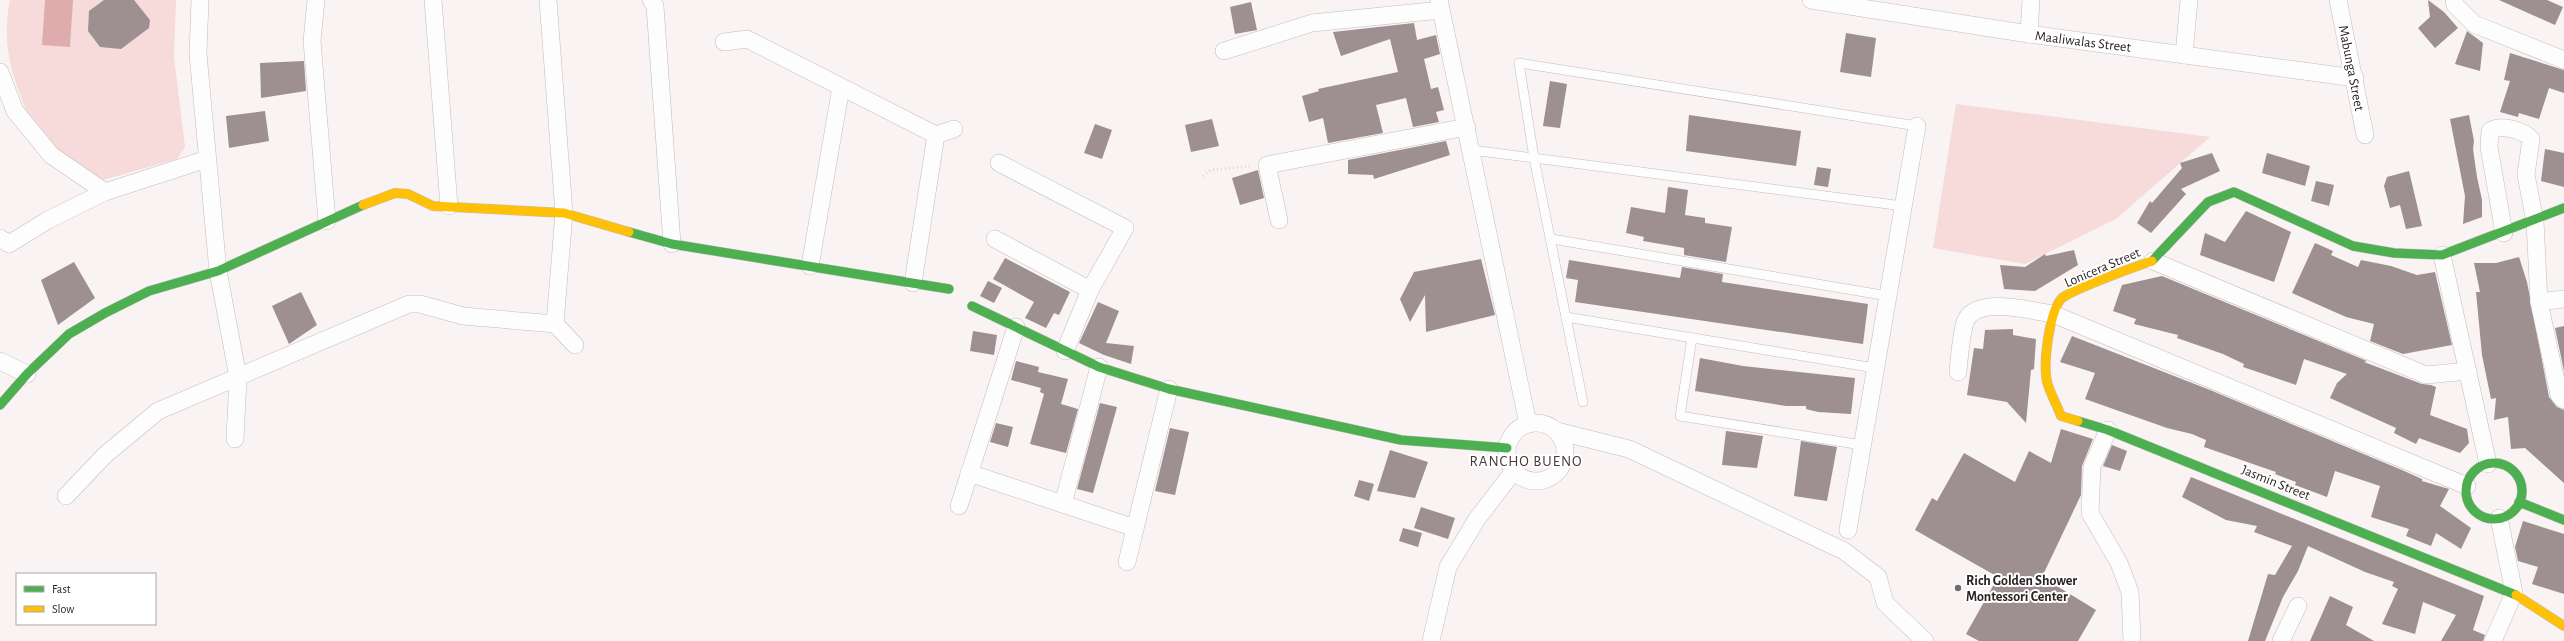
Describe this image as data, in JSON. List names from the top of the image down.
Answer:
{
  "streets": {
    "street": [
      "Maaliwalas Street",
      "Mabunga Street",
      "Lonicera Street",
      "Jasmin Street"
    ]
  },
  "crossings": [
    ["Maaliwalas Street", "Mabunga Street"],
    ["Lonicera Street", "Jasmin Street"]
  ],
  "districts": ["RANCHO BUENO"],
  "places": ["Rich Golden Shower Montessori Center"],
  "legend": ["Fast", "Slow"]
}
